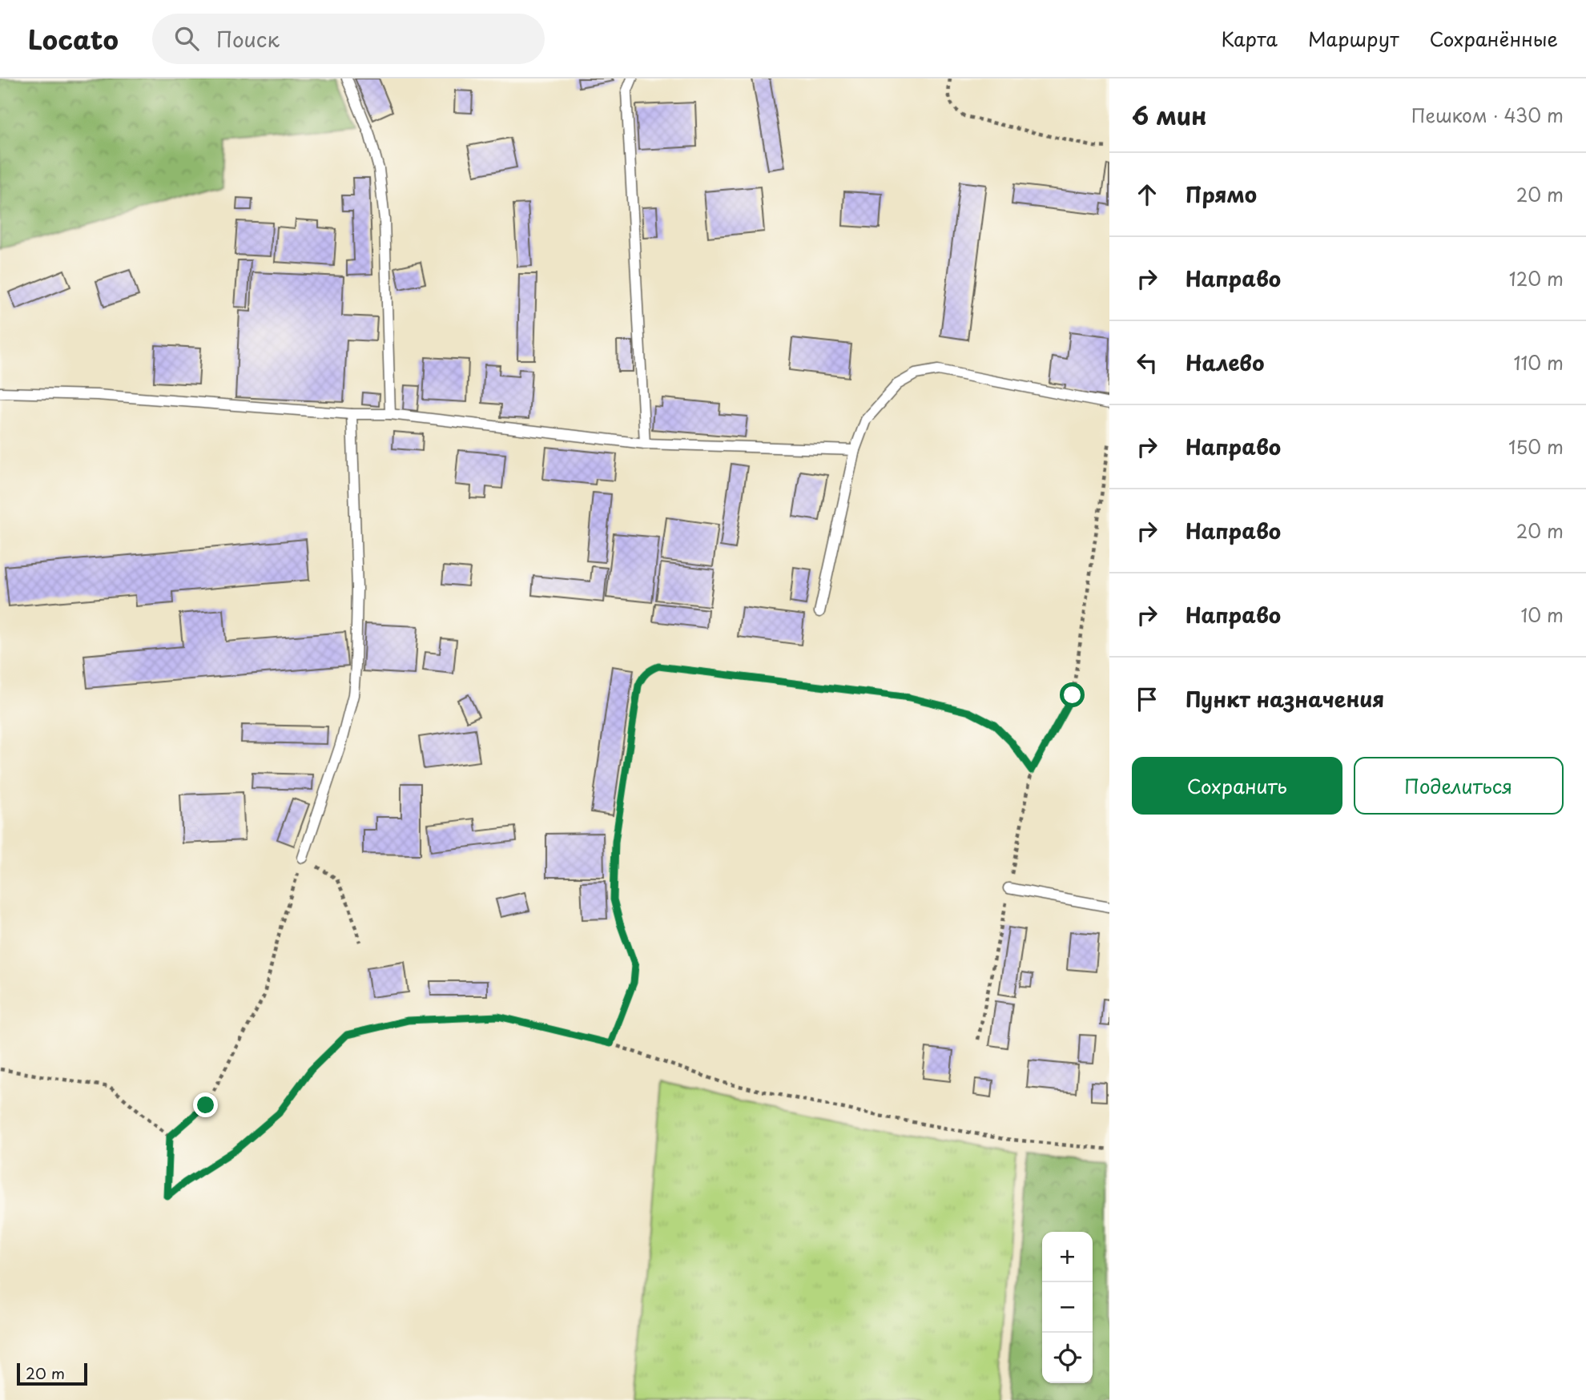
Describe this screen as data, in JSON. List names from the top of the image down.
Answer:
{
  "scale_bar": "20 m",
  "page": {
    "header": "Locato",
    "search": "Поиск",
    "nav": ["Карта", "Маршрут", "Сохранённые"],
    "heading": ["6 мин", "Пешком · 430 m"],
    "list": [
      ["Прямо", "20 m"],
      ["Направо", "120 m"],
      ["Налево", "110 m"],
      ["Направо", "150 m"],
      ["Направо", "20 m"],
      ["Направо", "10 m"],
      "Пункт назначения"
    ],
    "buttons": ["Сохранить", "Поделиться"],
    "map_buttons": ["+", "−"],
    "scale": "20 m"
  }
}
